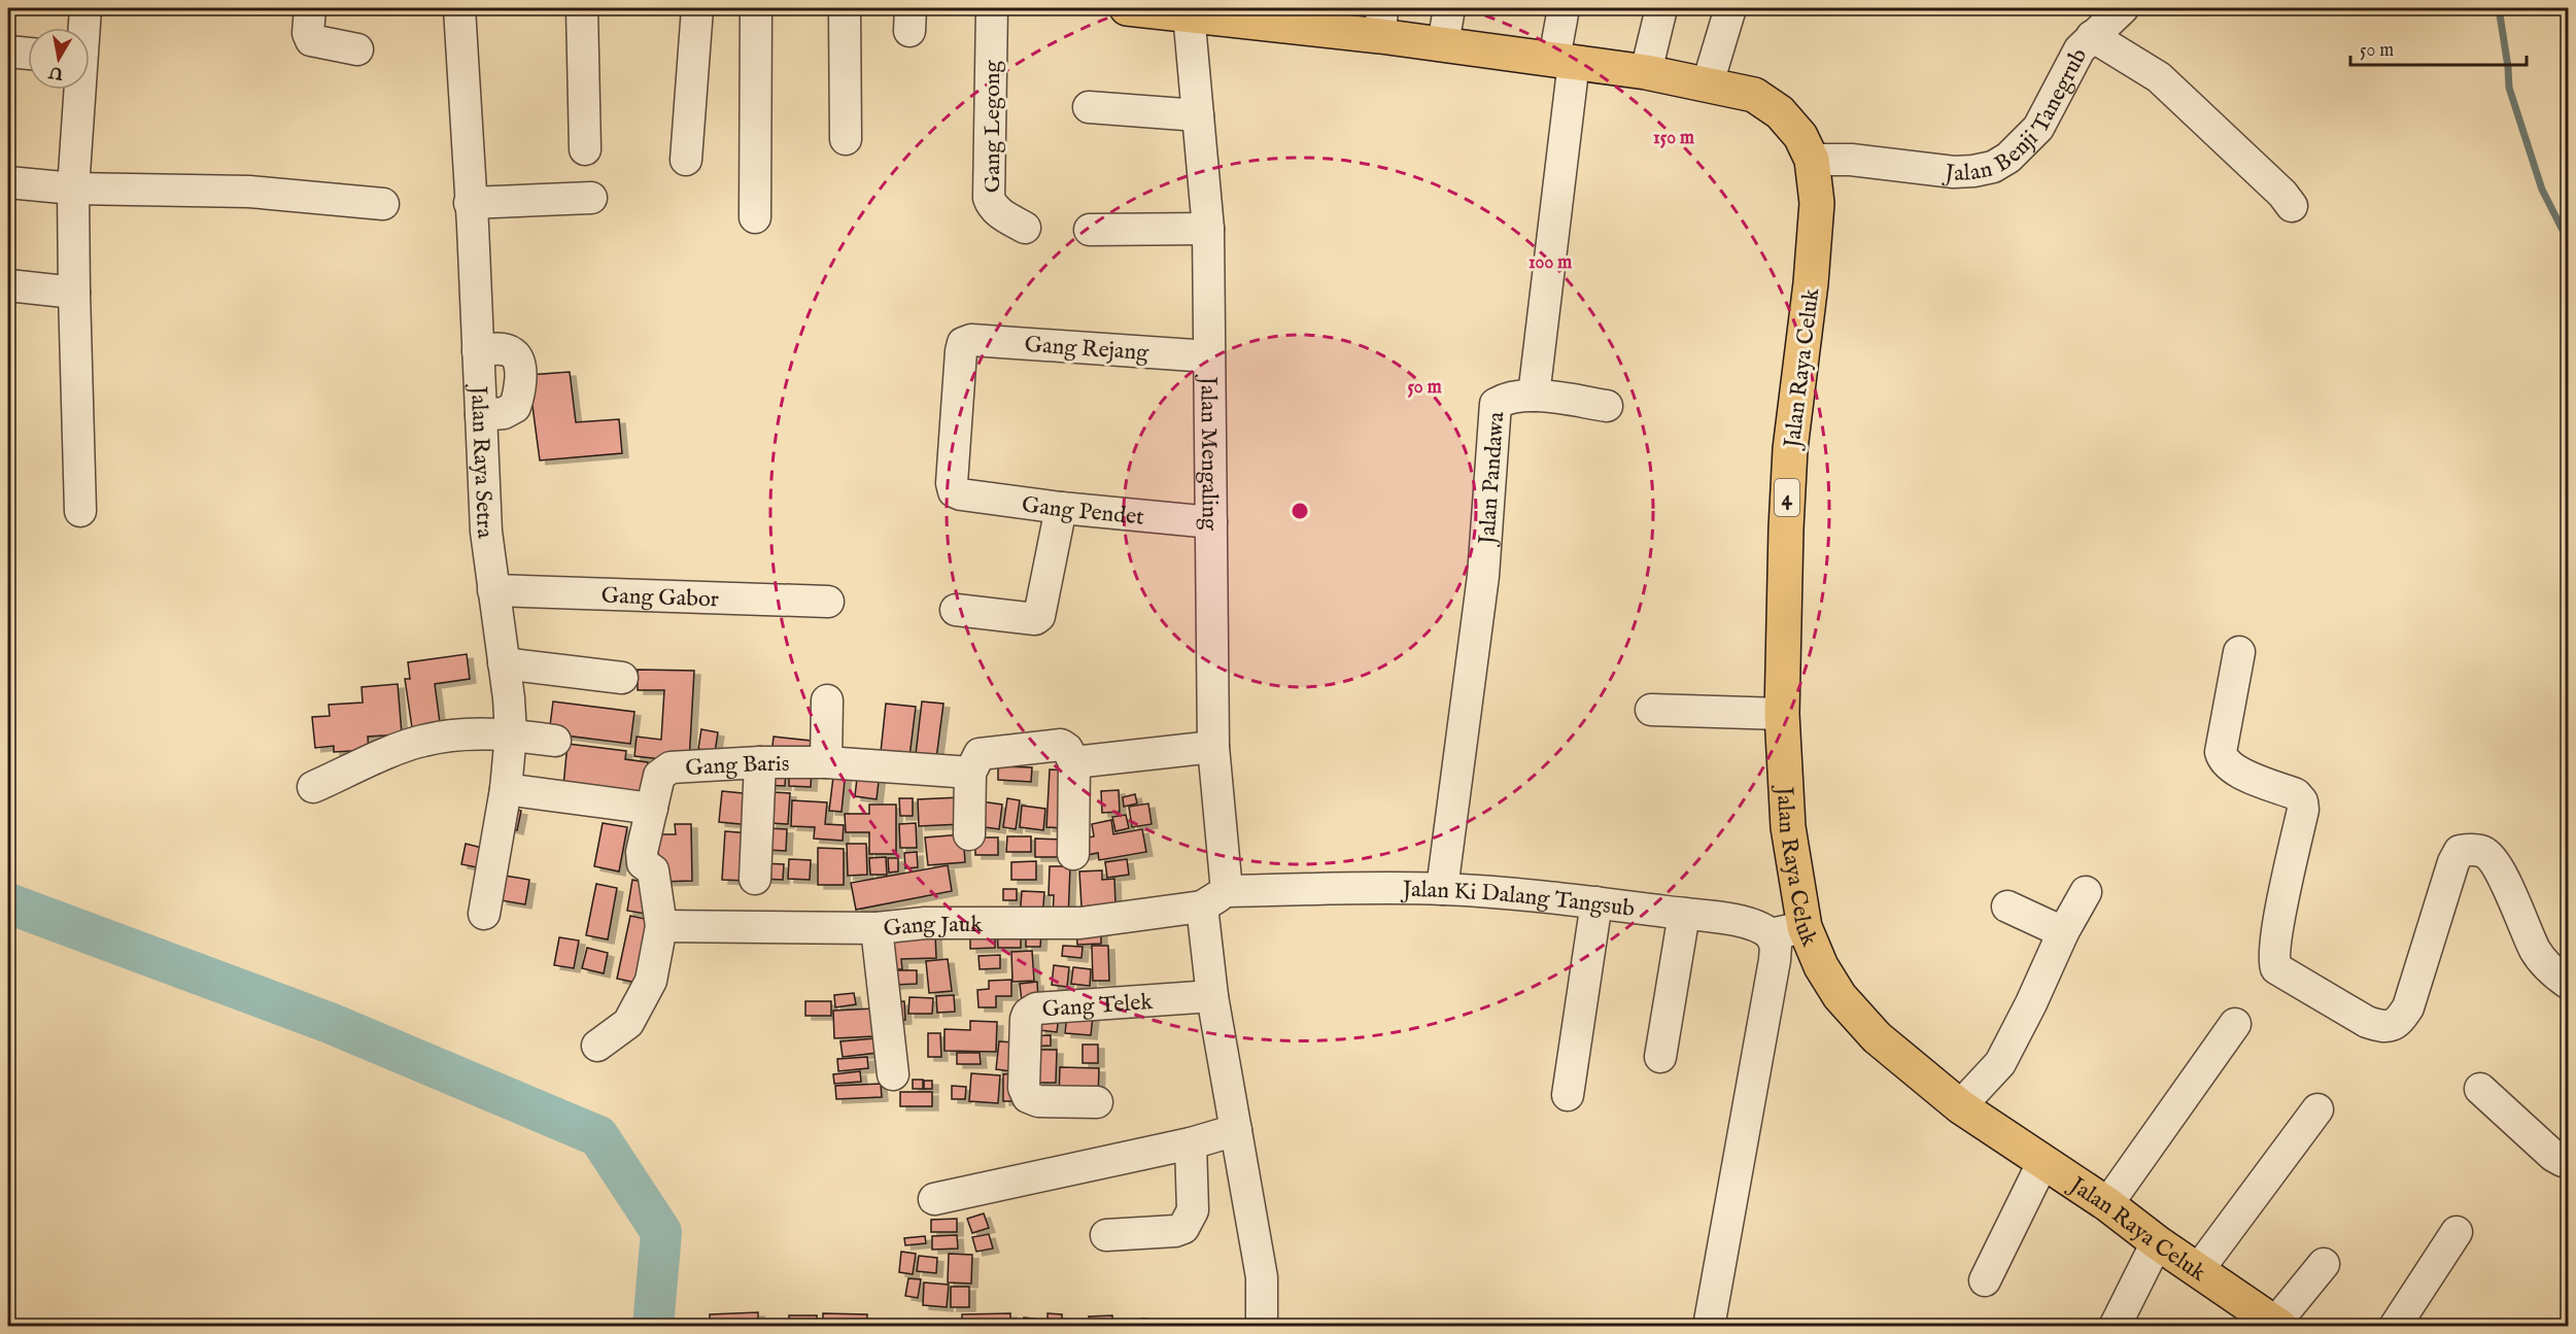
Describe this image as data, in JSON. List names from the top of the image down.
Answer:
{
  "streets": {
    "highway": ["Jalan Raya Celuk", "4"],
    "street": [
      "Jalan Benji Tanegrub",
      "Gang Legong",
      "Gang Rejang",
      "Jalan Mengaling",
      "Jalan Raya Setra",
      "Jalan Pandawa",
      "Gang Pendet",
      "Gang Gabor",
      "Gang Baris",
      "Jalan Ki Dalang Tangsub",
      "Gang Jauk",
      "Gang Telek"
    ]
  },
  "crossings": [
    ["Jalan Benji Tanegrub", "Jalan Raya Celuk"],
    ["Gang Rejang", "Jalan Mengaling"],
    ["Gang Rejang", "Gang Pendet"],
    ["Jalan Raya Celuk", "Jalan Mengaling"],
    ["Jalan Raya Celuk", "Jalan Pandawa"],
    ["Jalan Mengaling", "Gang Pendet"],
    ["Jalan Mengaling", "Jalan Ki Dalang Tangsub"],
    ["Jalan Mengaling", "Gang Jauk"],
    ["Jalan Mengaling", "Gang Telek"],
    ["Jalan Raya Setra", "Gang Gabor"],
    ["Jalan Pandawa", "Jalan Ki Dalang Tangsub"],
    ["Gang Baris", "Gang Jauk"],
    ["Jalan Ki Dalang Tangsub", "Gang Jauk"]
  ],
  "scale_bar": "50 m",
  "north": "bottom",
  "rings": ["150 m", "100 m", "50 m"]
}
